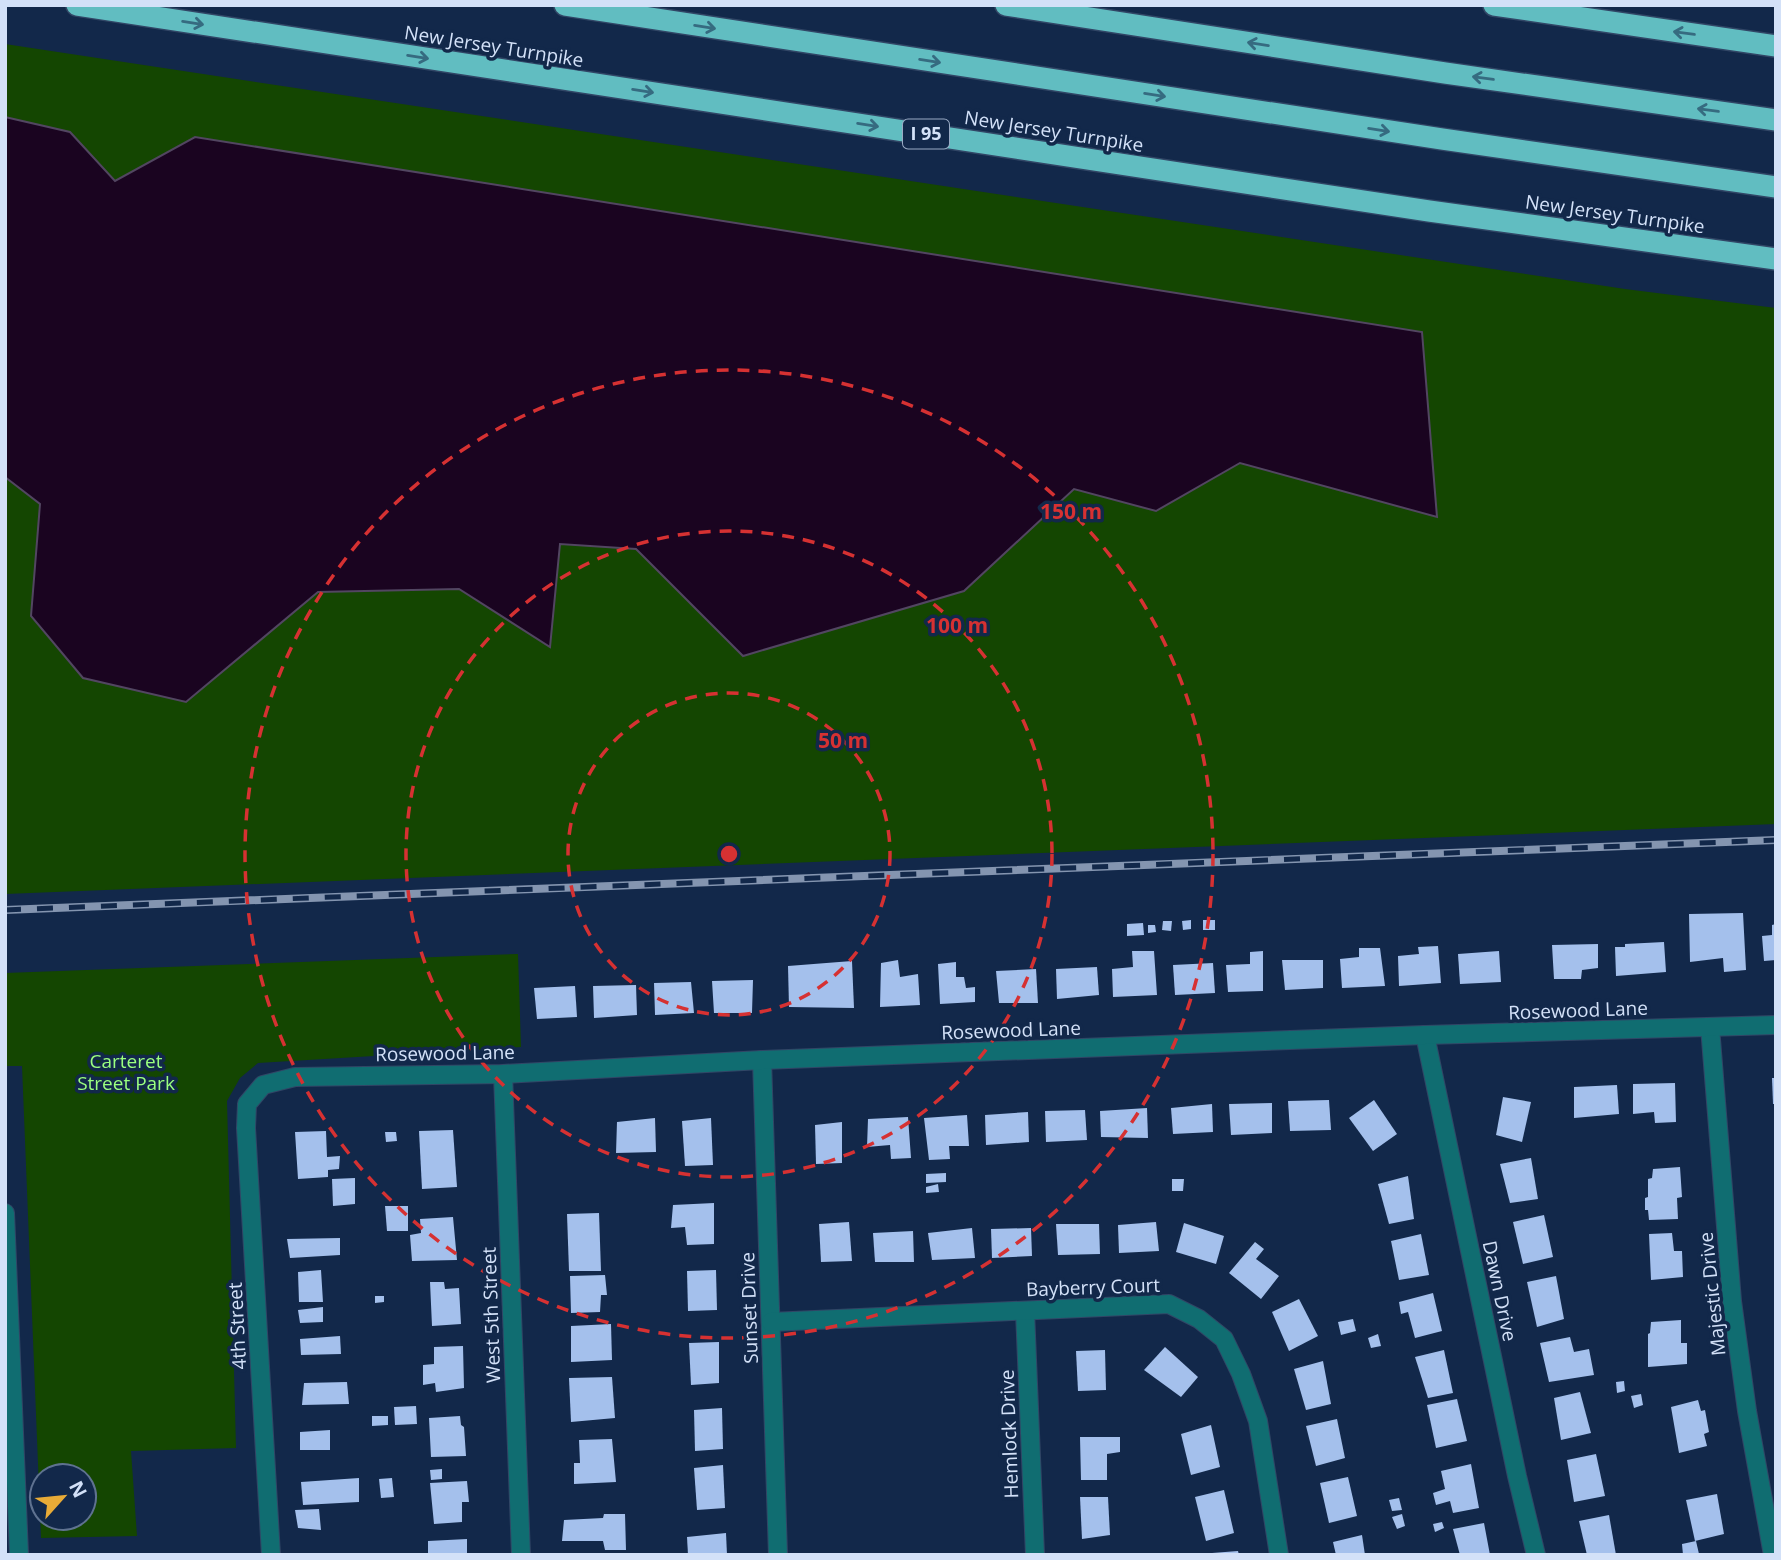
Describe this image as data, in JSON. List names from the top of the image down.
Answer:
{
  "streets": {
    "highway": ["New Jersey Turnpike", "I 95"],
    "street": [
      "Rosewood Lane",
      "Bayberry Court",
      "Dawn Drive",
      "Majestic Drive",
      "Sunset Drive",
      "West 5th Street",
      "4th Street",
      "Hemlock Drive"
    ]
  },
  "crossings": [
    ["Rosewood Lane", "Dawn Drive"],
    ["Rosewood Lane", "Majestic Drive"],
    ["Rosewood Lane", "Sunset Drive"],
    ["Rosewood Lane", "West 5th Street"],
    ["Rosewood Lane", "4th Street"],
    ["Bayberry Court", "Sunset Drive"],
    ["Bayberry Court", "Hemlock Drive"]
  ],
  "parks": ["Carteret Street Park"],
  "north": "top right",
  "rings": ["150 m", "100 m", "50 m"]
}
